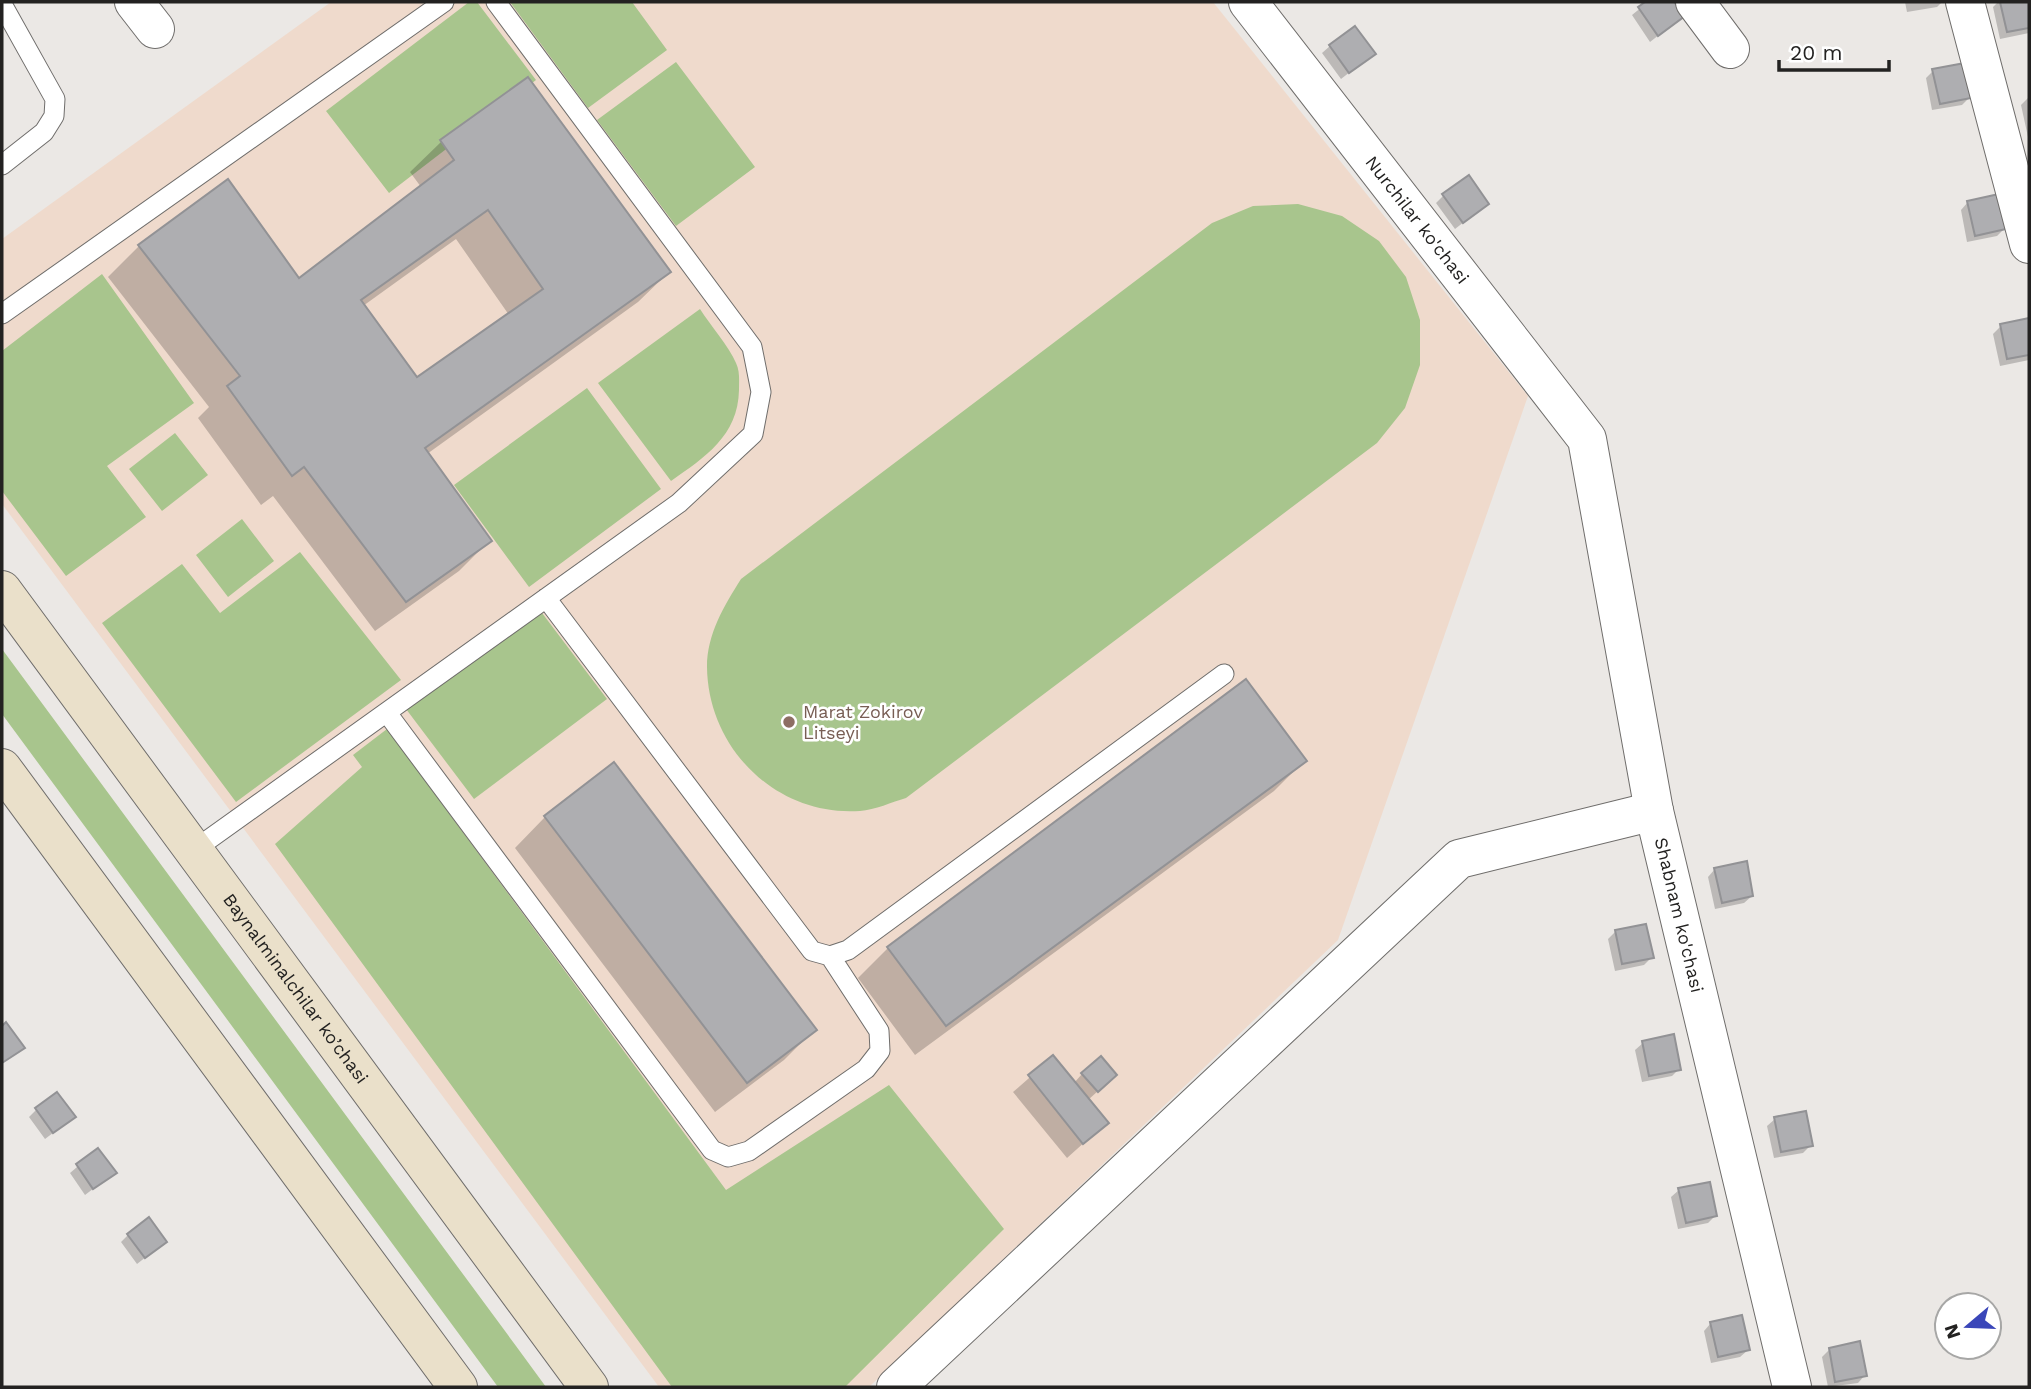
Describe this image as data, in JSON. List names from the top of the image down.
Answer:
{
  "streets": {
    "main road": ["Baynalminalchilar ko’chasi"],
    "street": ["Nurchilar ko'chasi", "Shabnam ko'chasi"]
  },
  "crossings": [
    ["Nurchilar ko'chasi", "Shabnam ko'chasi"]
  ],
  "places": ["Marat Zokirov Litseyi"],
  "scale_bar": "20 m",
  "north": "left"
}
